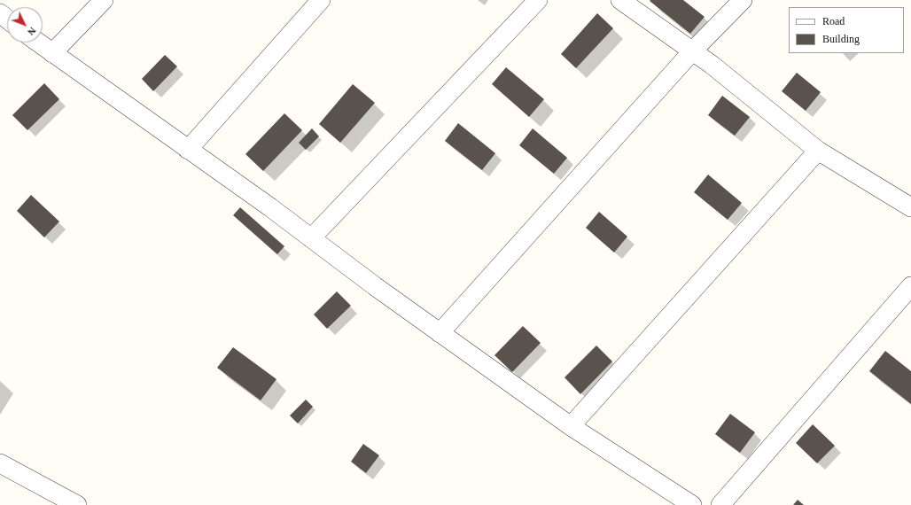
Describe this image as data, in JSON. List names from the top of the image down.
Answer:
{
  "legend": ["Road", "Building"],
  "north": "bottom right"
}
